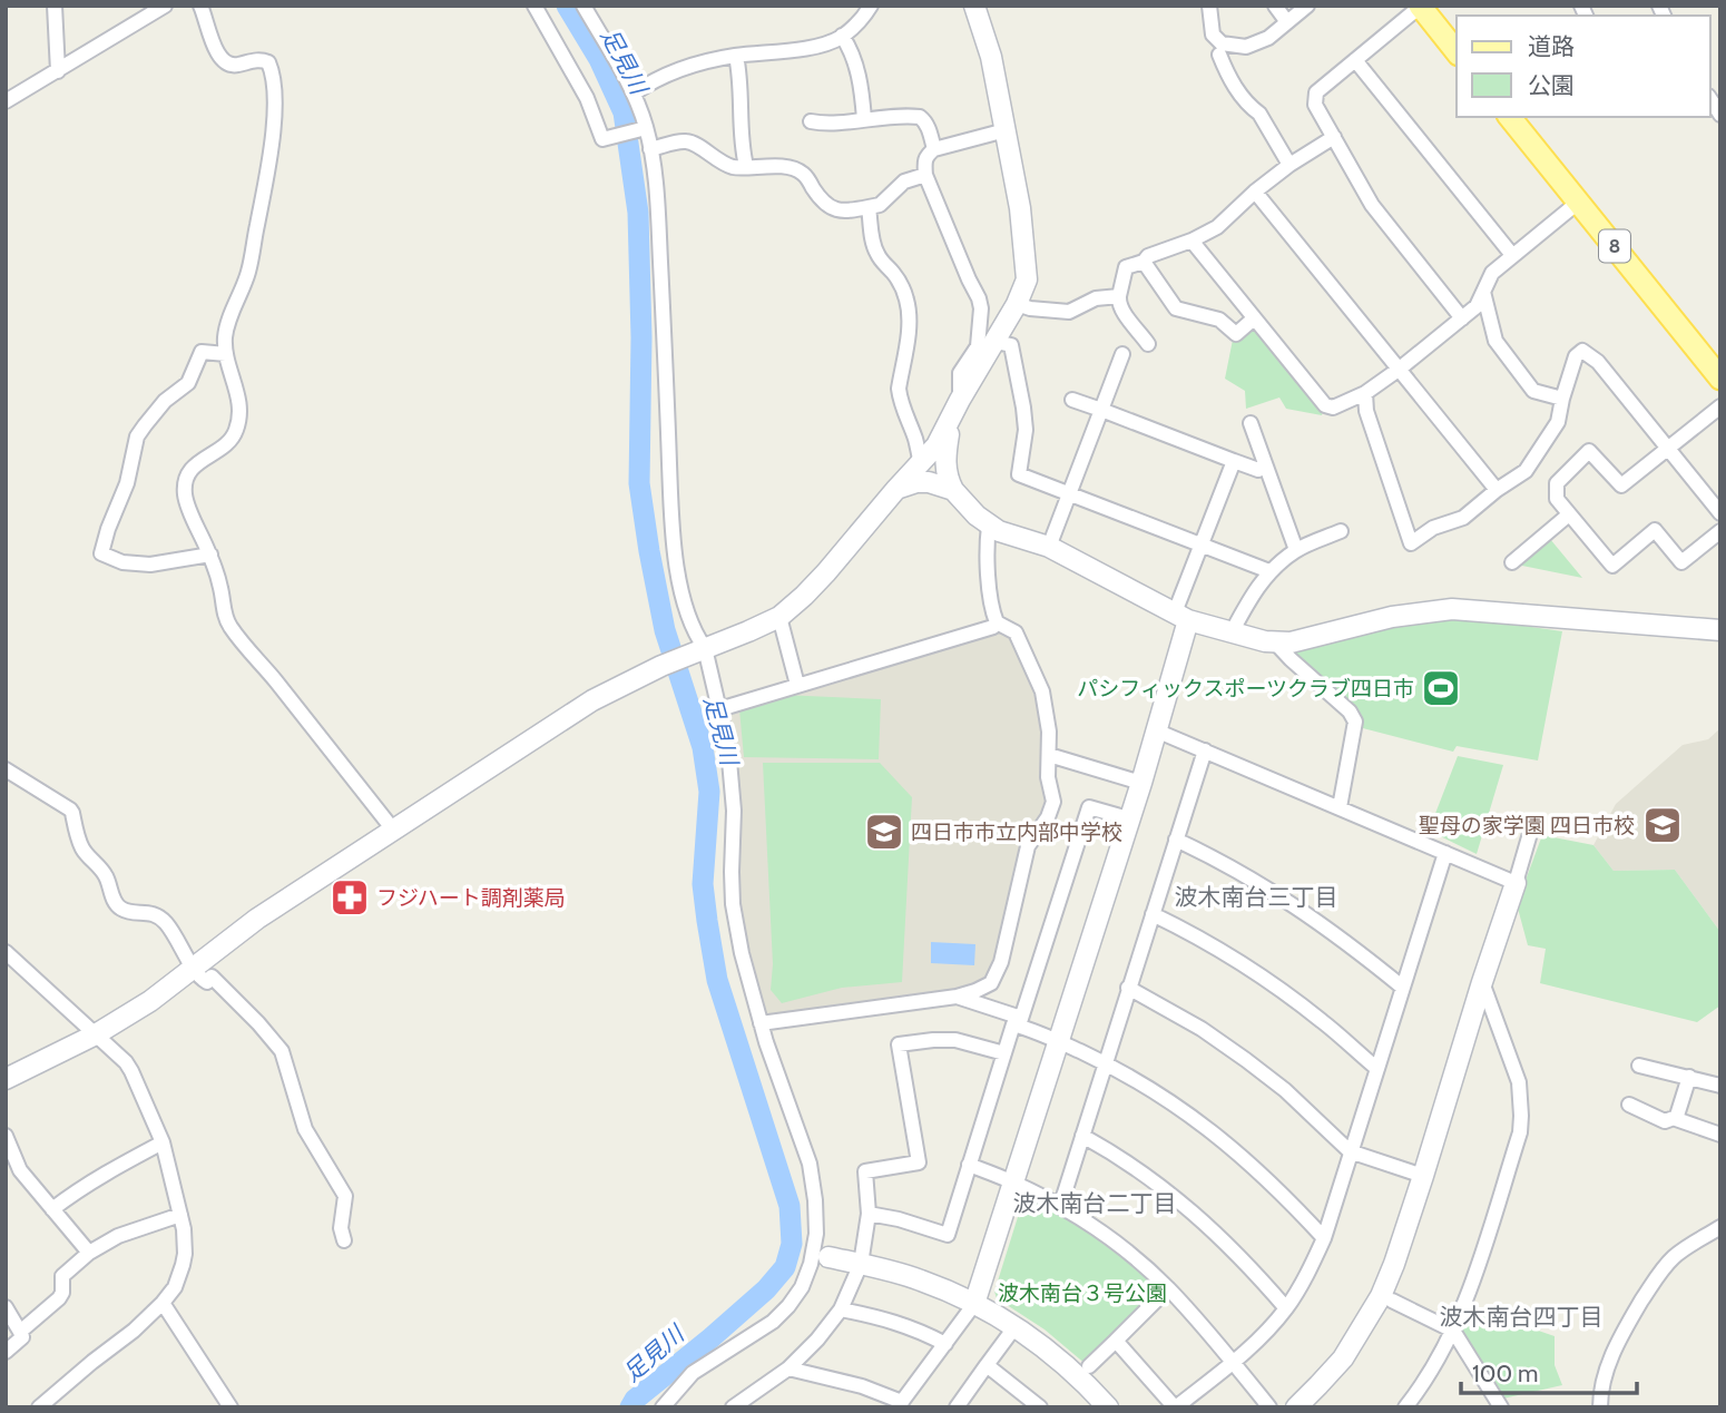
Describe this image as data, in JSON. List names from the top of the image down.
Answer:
{
  "streets": {
    "main road": ["8"]
  },
  "districts": ["波木南台三丁目", "波木南台二丁目", "波木南台四丁目"],
  "water": ["足見川"],
  "parks": ["波木南台３号公園"],
  "places": {
    "sports": ["パシフィックスポーツクラブ四日市"],
    "school or university": ["聖母の家学園 四日市校", "四日市市立内部中学校"],
    "pharmacy": ["フジハート調剤薬局"]
  },
  "legend": ["道路", "公園"],
  "scale_bar": "100 m"
}
